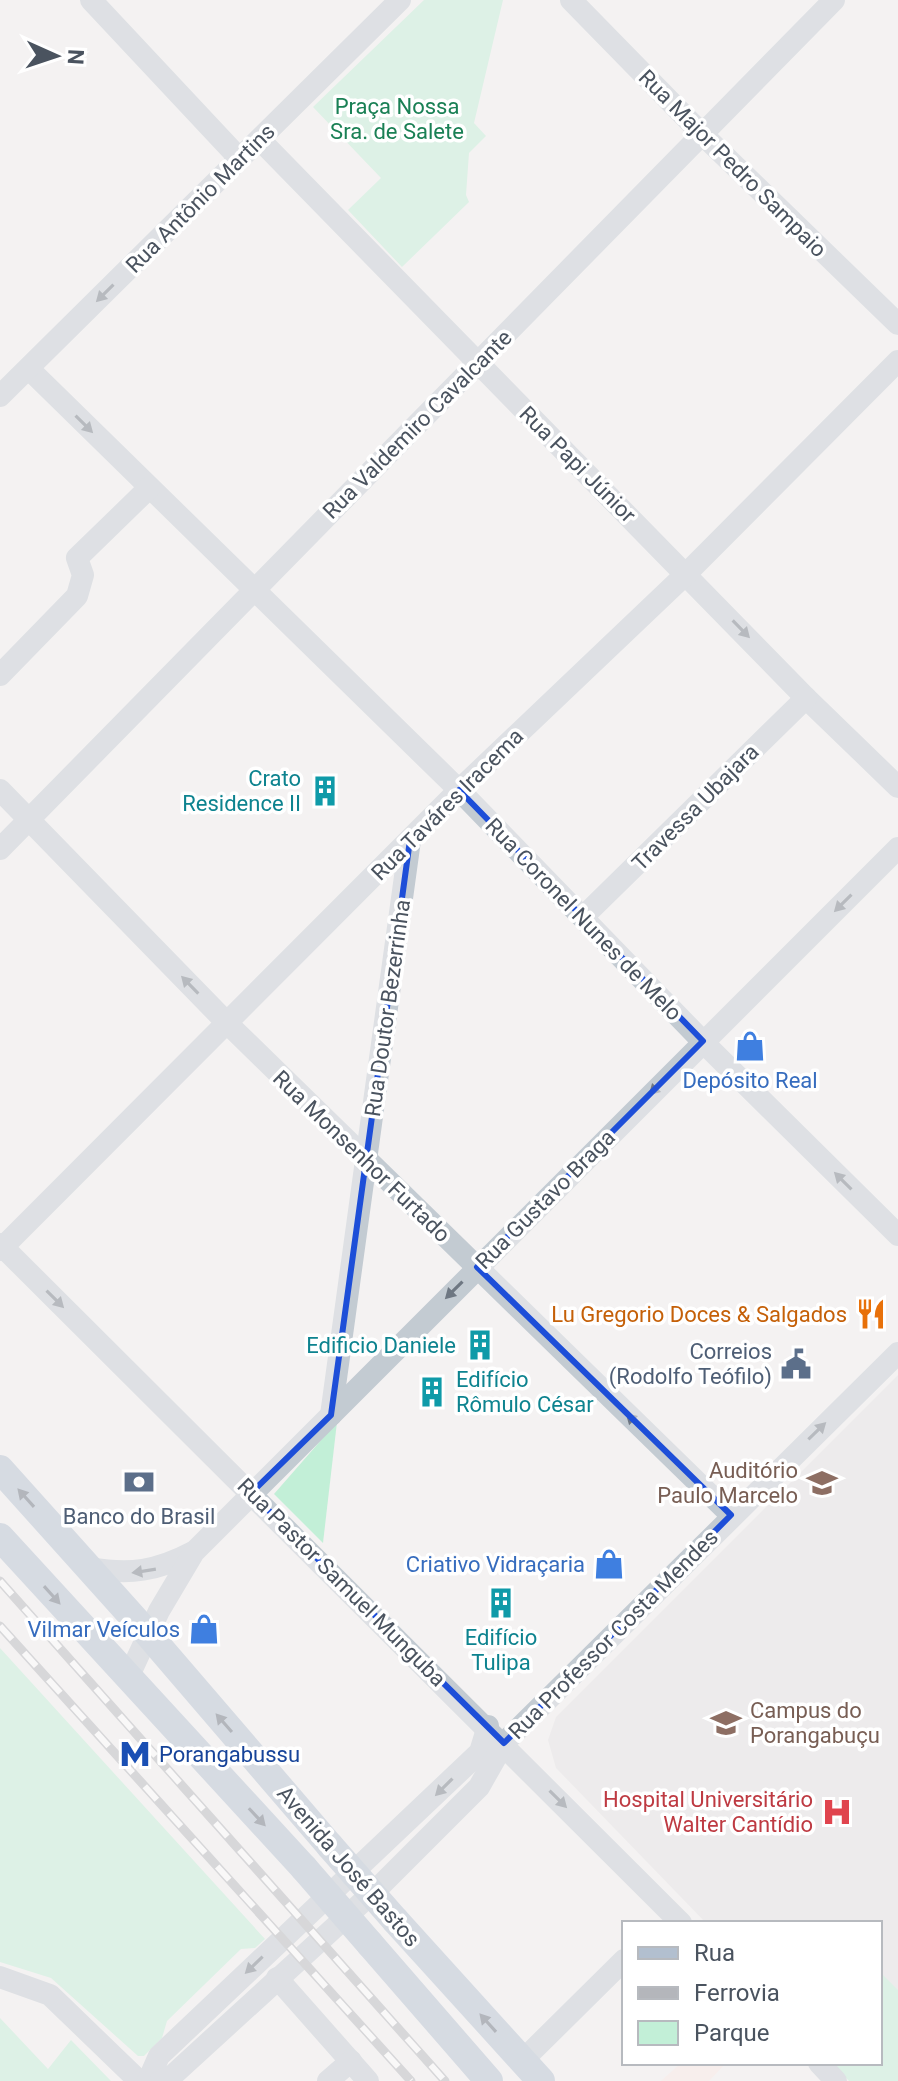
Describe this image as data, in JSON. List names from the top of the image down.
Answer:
{
  "streets": {
    "main road": ["Avenida José Bastos"],
    "street": [
      "Rua Major Pedro Sampaio",
      "Rua Antônio Martins",
      "Rua Valdemiro Cavalcante",
      "Rua Papi Júnior",
      "Rua Taváres Iracema",
      "Travessa Ubajara",
      "Rua Coronel Nunes de Melo",
      "Rua Doutor Bezerrinha",
      "Rua Monsenhor Furtado",
      "Rua Gustavo Braga",
      "Rua Pastor Samuel Munguba",
      "Rua Professor Costa Mendes"
    ]
  },
  "crossings": [
    ["Rua Major Pedro Sampaio", "Rua Valdemiro Cavalcante"],
    ["Rua Antônio Martins", "Rua Papi Júnior"],
    ["Rua Antônio Martins", "Rua Coronel Nunes de Melo"],
    ["Rua Valdemiro Cavalcante", "Rua Papi Júnior"],
    ["Rua Valdemiro Cavalcante", "Rua Coronel Nunes de Melo"],
    ["Rua Valdemiro Cavalcante", "Rua Monsenhor Furtado"],
    ["Rua Papi Júnior", "Rua Taváres Iracema"],
    ["Rua Papi Júnior", "Travessa Ubajara"],
    ["Rua Taváres Iracema", "Rua Coronel Nunes de Melo"],
    ["Rua Taváres Iracema", "Rua Doutor Bezerrinha"],
    ["Rua Taváres Iracema", "Rua Monsenhor Furtado"],
    ["Rua Taváres Iracema", "Rua Pastor Samuel Munguba"],
    ["Travessa Ubajara", "Rua Coronel Nunes de Melo"],
    ["Rua Coronel Nunes de Melo", "Rua Gustavo Braga"],
    ["Rua Doutor Bezerrinha", "Rua Monsenhor Furtado"],
    ["Rua Doutor Bezerrinha", "Rua Gustavo Braga"],
    ["Rua Monsenhor Furtado", "Rua Gustavo Braga"],
    ["Rua Monsenhor Furtado", "Rua Professor Costa Mendes"],
    ["Rua Gustavo Braga", "Rua Pastor Samuel Munguba"],
    ["Rua Gustavo Braga", "Avenida José Bastos"],
    ["Rua Pastor Samuel Munguba", "Rua Professor Costa Mendes"]
  ],
  "one_way": [
    "Rua Antônio Martins",
    "Rua Monsenhor Furtado",
    "Rua Gustavo Braga",
    "Rua Pastor Samuel Munguba"
  ],
  "parks": ["Praça Nossa Sra. de Salete"],
  "places": {
    "building": [
      "Crato Residence II",
      "Edificio Daniele",
      "Edifício Rômulo César",
      "Edifício Tulipa"
    ],
    "shop": ["Depósito Real", "Criativo Vidraçaria", "Vilmar Veículos"],
    "restaurant": ["Lu Gregorio Doces & Salgados"],
    "public building": ["Correios (Rodolfo Teófilo)"],
    "bank": ["Banco do Brasil"],
    "school or university": ["Auditório Paulo Marcelo", "Campus do Porangabuçu"],
    "metro station": ["Porangabussu"],
    "hospital": ["Hospital Universitário Walter Cantídio"]
  },
  "legend": ["Rua", "Ferrovia", "Parque"],
  "north": "right"
}
